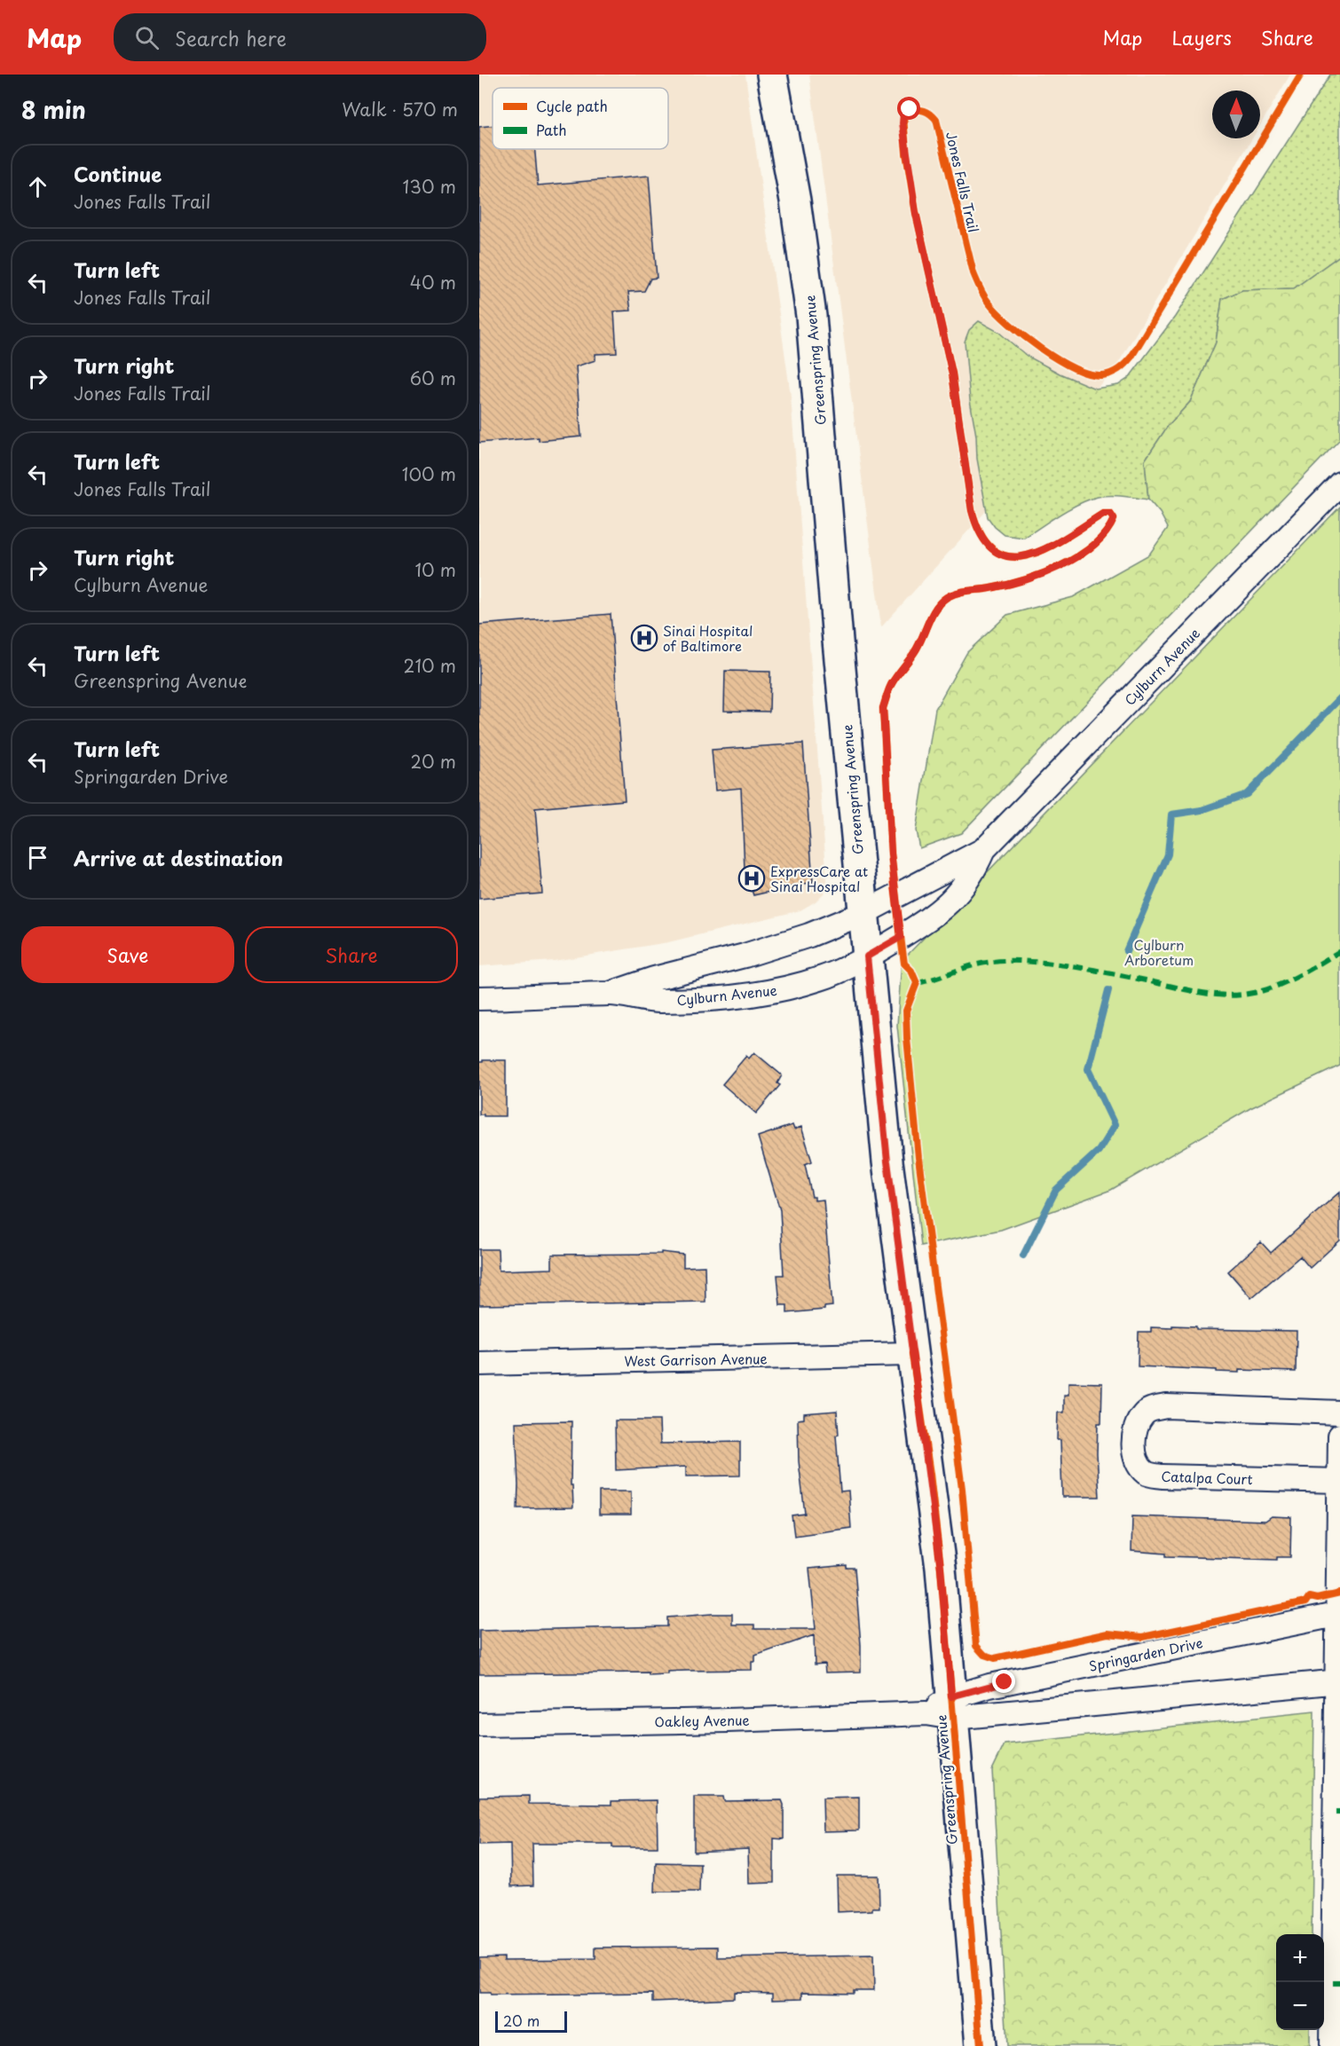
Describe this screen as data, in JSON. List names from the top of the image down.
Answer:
{
  "streets": {
    "main road": ["Greenspring Avenue"],
    "street": [
      "Cylburn Avenue",
      "West Garrison Avenue",
      "Catalpa Court",
      "Springarden Drive",
      "Oakley Avenue"
    ],
    "cycle path": ["Jones Falls Trail"]
  },
  "crossings": [
    ["Greenspring Avenue", "Cylburn Avenue"],
    ["Greenspring Avenue", "West Garrison Avenue"],
    ["Greenspring Avenue", "Springarden Drive"],
    ["Greenspring Avenue", "Oakley Avenue"],
    ["Springarden Drive", "Oakley Avenue"]
  ],
  "parks": ["Cylburn Arboretum"],
  "places": {
    "hospital": ["Sinai Hospital of Baltimore", "ExpressCare at Sinai Hospital"]
  },
  "legend": ["Cycle path", "Path"],
  "scale_bar": "20 m",
  "north": "top",
  "page": {
    "header": "Map",
    "search": "Search here",
    "nav": ["Map", "Layers", "Share"],
    "heading": ["8 min", "Walk · 570 m"],
    "list": [
      ["Continue", "Jones Falls Trail", "130 m"],
      ["Turn left", "Jones Falls Trail", "40 m"],
      ["Turn right", "Jones Falls Trail", "60 m"],
      ["Turn left", "Jones Falls Trail", "100 m"],
      ["Turn right", "Cylburn Avenue", "10 m"],
      ["Turn left", "Greenspring Avenue", "210 m"],
      ["Turn left", "Springarden Drive", "20 m"],
      "Arrive at destination"
    ],
    "buttons": ["Save", "Share"],
    "map_buttons": ["+", "−"],
    "scale": "20 m"
  }
}
